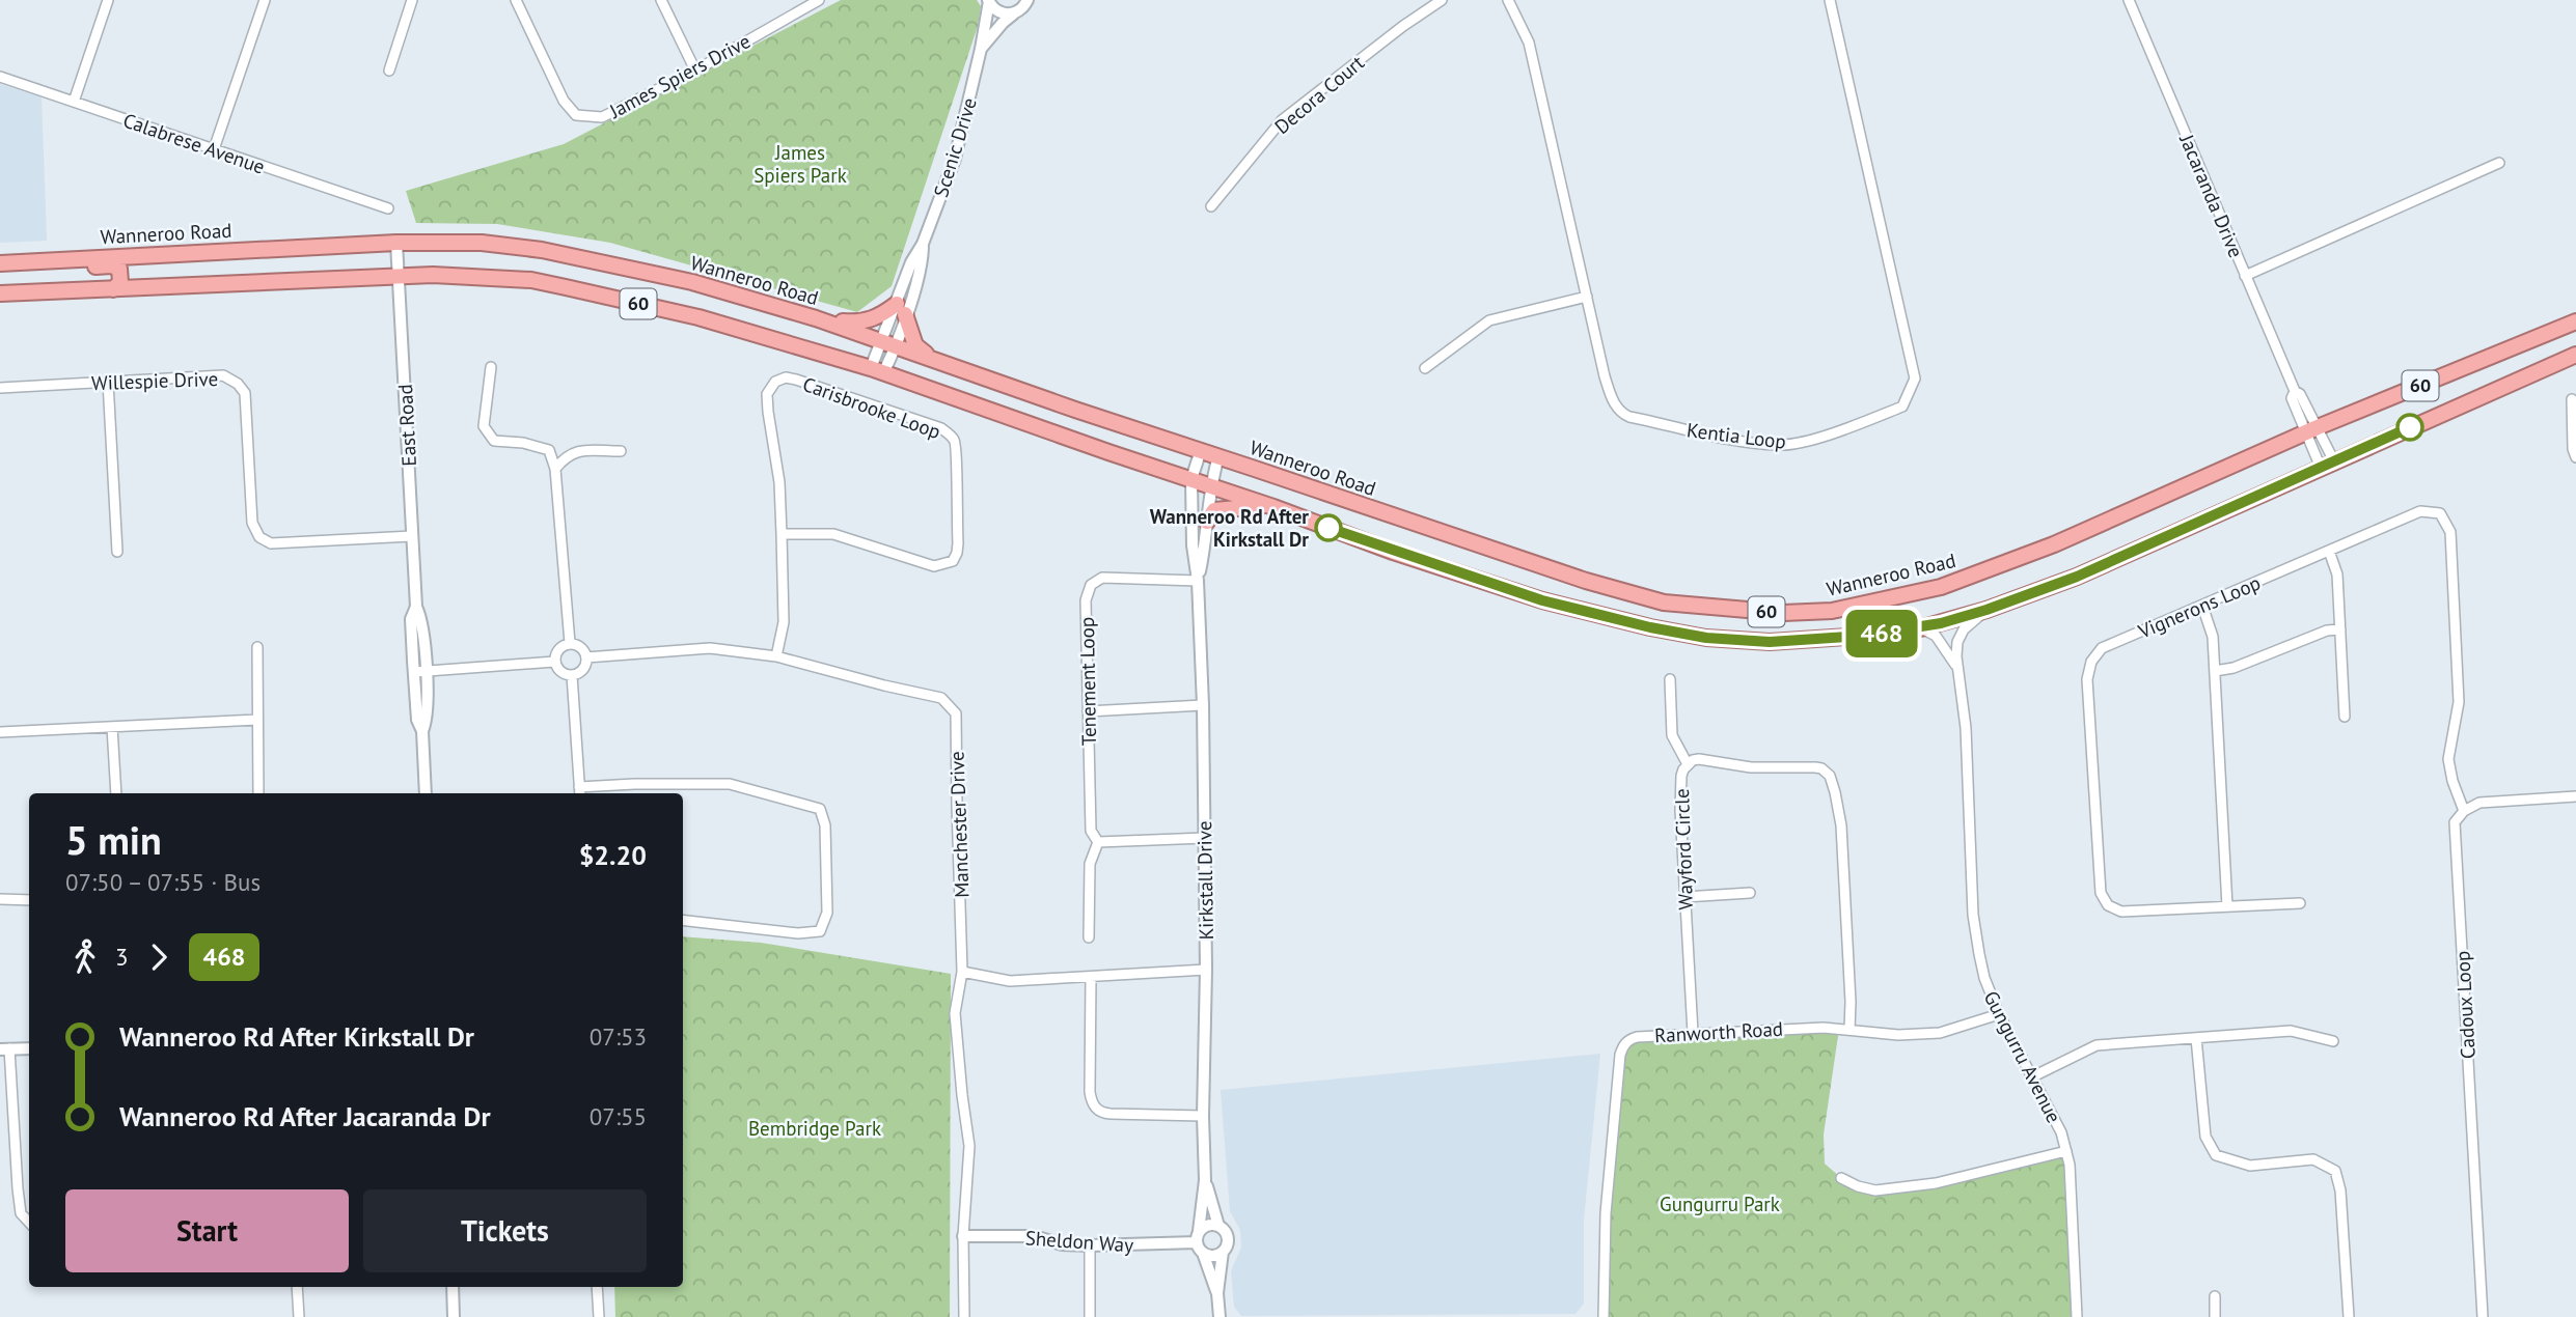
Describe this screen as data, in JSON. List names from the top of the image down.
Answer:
{
  "streets": {
    "highway": ["Wanneroo Road", "60"],
    "street": [
      "James Spiers Drive",
      "Decora Court",
      "Calabrese Avenue",
      "Scenic Drive",
      "Jacaranda Drive",
      "Willespie Drive",
      "Carisbrooke Loop",
      "East Road",
      "Kentia Loop",
      "Vignerons Loop",
      "Tenement Loop",
      "Manchester Drive",
      "Wayford Circle",
      "Kirkstall Drive",
      "Cadoux Loop",
      "Ranworth Road",
      "Gungurru Avenue",
      "Sheldon Way"
    ]
  },
  "crossings": [
    ["Scenic Drive", "Wanneroo Road"],
    ["Scenic Drive", "60"],
    ["Jacaranda Drive", "Wanneroo Road"],
    ["Jacaranda Drive", "60"],
    ["Wanneroo Road", "60"],
    ["Wanneroo Road", "East Road"],
    ["Wanneroo Road", "Kirkstall Drive"],
    ["60", "East Road"],
    ["60", "Kirkstall Drive"],
    ["60", "Gungurru Avenue"],
    ["Willespie Drive", "East Road"],
    ["Carisbrooke Loop", "Manchester Drive"],
    ["Vignerons Loop", "Cadoux Loop"],
    ["Tenement Loop", "Kirkstall Drive"],
    ["Manchester Drive", "Sheldon Way"],
    ["Wayford Circle", "Ranworth Road"],
    ["Kirkstall Drive", "Sheldon Way"],
    ["Ranworth Road", "Gungurru Avenue"]
  ],
  "parks": ["James Spiers Park", "Bembridge Park", "Gungurru Park"],
  "places": ["Wanneroo Rd After Kirkstall Dr"],
  "lines": ["bus line 468"],
  "page": {
    "on_map": "468",
    "heading": ["5 min", "07:50 – 07:55 · Bus", "$2.20"],
    "legs": ["3", "468"],
    "list": [
      {
        "name": "Wanneroo Rd After Kirkstall Dr",
        "value": "07:53"
      },
      {
        "name": "Wanneroo Rd After Jacaranda Dr",
        "value": "07:55"
      }
    ],
    "buttons": ["Start", "Tickets"]
  }
}
